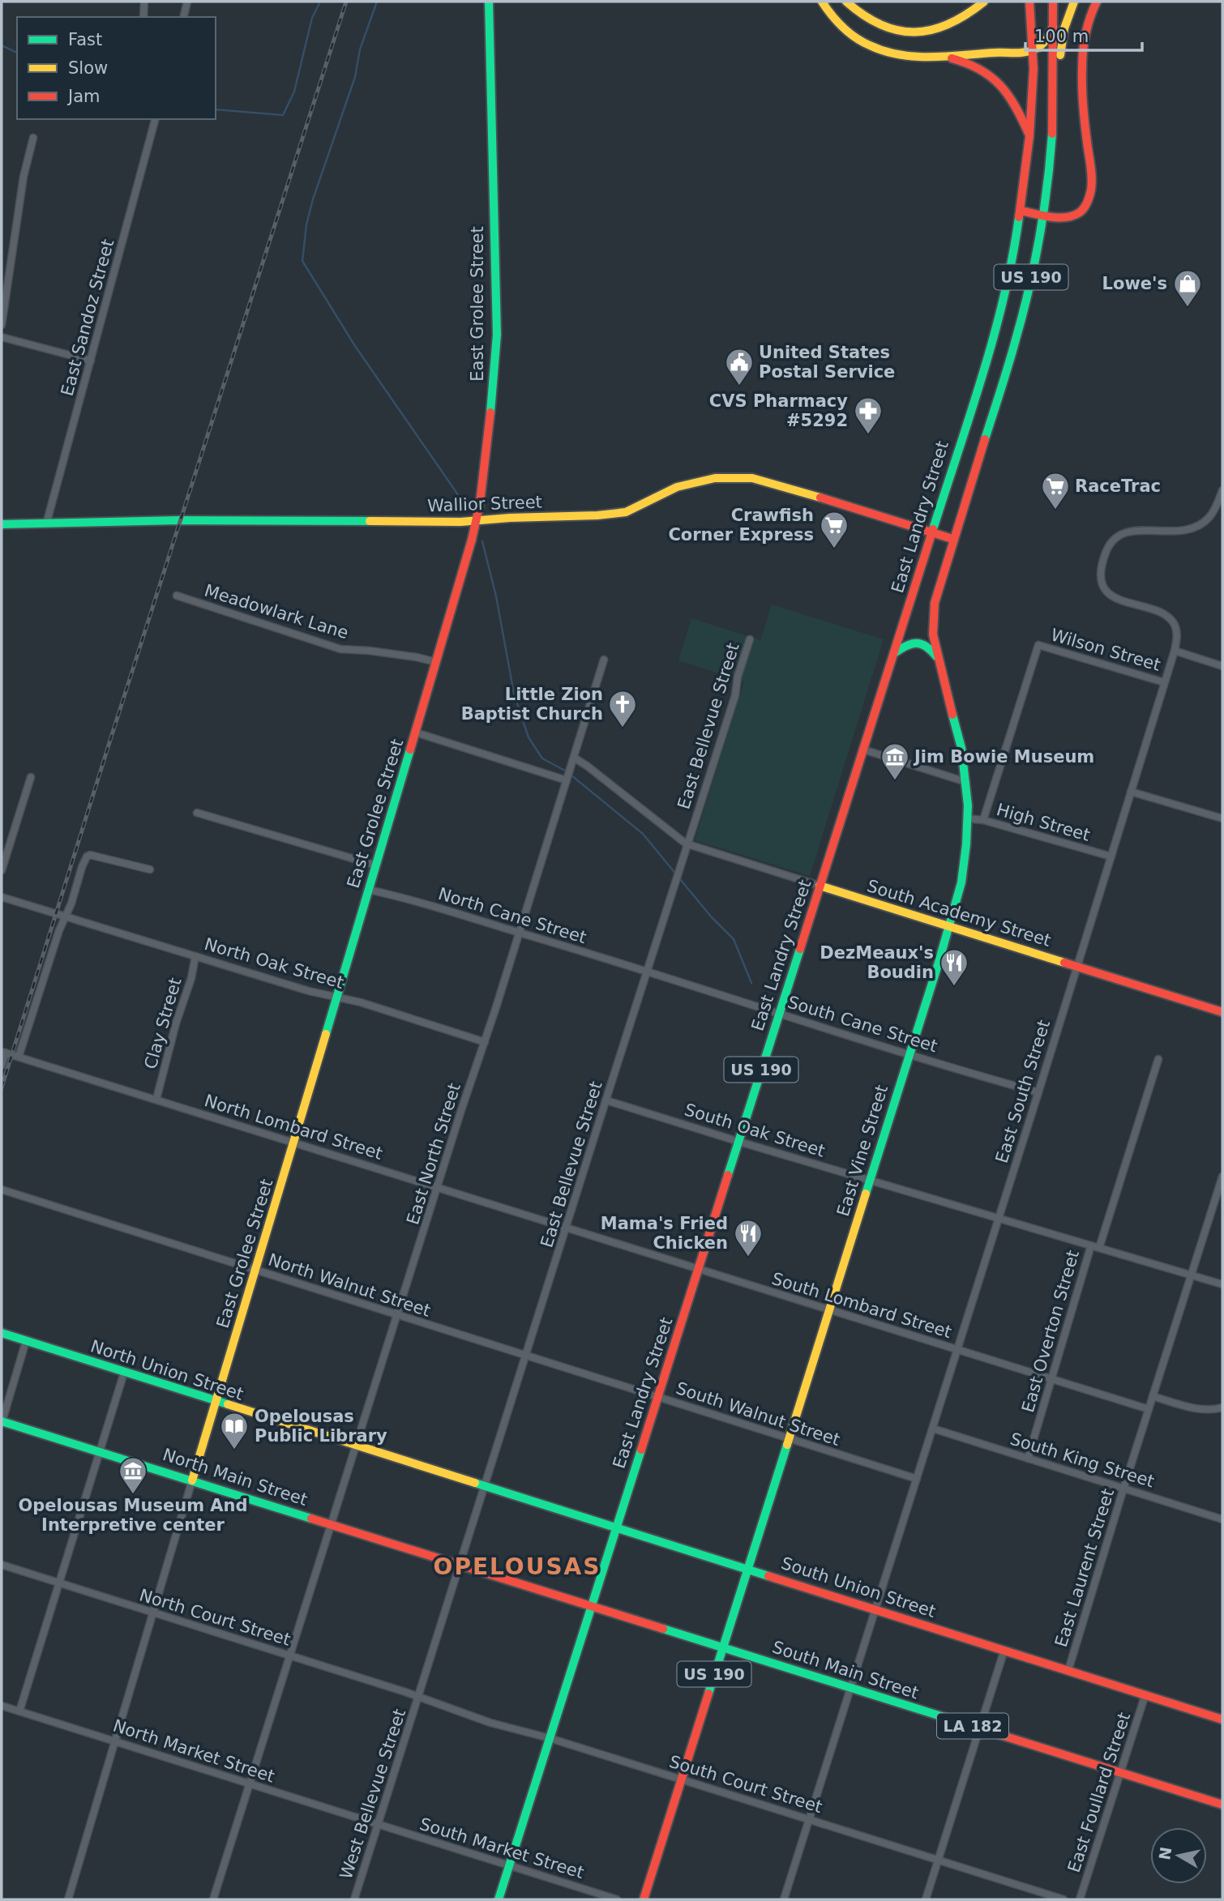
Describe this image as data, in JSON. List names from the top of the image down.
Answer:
{
  "streets": {
    "main road": [
      "US 190",
      "East Grolee Street",
      "Wallior Street",
      "East Landry Street",
      "South Academy Street",
      "East Vine Street",
      "North Union Street",
      "North Main Street",
      "South Union Street",
      "South Main Street",
      "LA 182"
    ],
    "street": [
      "East Sandoz Street",
      "Meadowlark Lane",
      "Wilson Street",
      "East Bellevue Street",
      "High Street",
      "North Cane Street",
      "North Oak Street",
      "Clay Street",
      "South Cane Street",
      "East South Street",
      "North Lombard Street",
      "South Oak Street",
      "East North Street",
      "North Walnut Street",
      "South Lombard Street",
      "East Overton Street",
      "South Walnut Street",
      "South King Street",
      "East Laurent Street",
      "North Court Street",
      "North Market Street",
      "South Court Street",
      "East Foullard Street",
      "West Bellevue Street",
      "South Market Street"
    ]
  },
  "crossings": [
    ["US 190", "East Landry Street"],
    ["US 190", "East Vine Street"],
    ["US 190", "South Court Street"],
    ["US 190", "South Market Street"],
    ["East Grolee Street", "Wallior Street"],
    ["East Grolee Street", "Meadowlark Lane"],
    ["East Grolee Street", "North Cane Street"],
    ["East Grolee Street", "North Oak Street"],
    ["East Grolee Street", "North Lombard Street"],
    ["East Grolee Street", "North Walnut Street"],
    ["East Grolee Street", "North Union Street"],
    ["East Grolee Street", "North Main Street"],
    ["East Grolee Street", "North Court Street"],
    ["East Grolee Street", "North Market Street"],
    ["East Sandoz Street", "Wallior Street"],
    ["Wallior Street", "East Landry Street"],
    ["Wallior Street", "East Vine Street"],
    ["East Landry Street", "South Academy Street"],
    ["East Landry Street", "South Cane Street"],
    ["East Landry Street", "South Oak Street"],
    ["East Landry Street", "South Lombard Street"],
    ["East Landry Street", "South Walnut Street"],
    ["East Landry Street", "South Union Street"],
    ["East Landry Street", "South Main Street"],
    ["East Landry Street", "South Court Street"],
    ["Wilson Street", "High Street"],
    ["Wilson Street", "East South Street"],
    ["East Bellevue Street", "South Academy Street"],
    ["East Bellevue Street", "North Cane Street"],
    ["East Bellevue Street", "South Cane Street"],
    ["East Bellevue Street", "North Lombard Street"],
    ["East Bellevue Street", "South Oak Street"],
    ["East Bellevue Street", "North Walnut Street"],
    ["East Bellevue Street", "South Lombard Street"],
    ["East Bellevue Street", "North Union Street"],
    ["East Bellevue Street", "South Walnut Street"],
    ["East Bellevue Street", "North Main Street"],
    ["East Bellevue Street", "South Union Street"],
    ["East Bellevue Street", "North Court Street"],
    ["East Bellevue Street", "South Main Street"],
    ["East Bellevue Street", "South Court Street"],
    ["East Bellevue Street", "West Bellevue Street"],
    ["High Street", "East South Street"],
    ["High Street", "East Vine Street"],
    ["South Academy Street", "East South Street"],
    ["South Academy Street", "East Vine Street"],
    ["North Cane Street", "South Cane Street"],
    ["North Cane Street", "East North Street"],
    ["North Oak Street", "Clay Street"],
    ["North Oak Street", "East North Street"],
    ["Clay Street", "North Lombard Street"],
    ["South Cane Street", "East South Street"],
    ["South Cane Street", "East Vine Street"],
    ["East South Street", "South Oak Street"],
    ["East South Street", "South Lombard Street"],
    ["East South Street", "South Walnut Street"],
    ["East South Street", "South King Street"],
    ["East South Street", "South Union Street"],
    ["East South Street", "South Main Street"],
    ["East South Street", "South Court Street"],
    ["North Lombard Street", "East North Street"],
    ["North Lombard Street", "South Lombard Street"],
    ["South Oak Street", "East Vine Street"],
    ["South Oak Street", "East Overton Street"],
    ["East Vine Street", "South Lombard Street"],
    ["East Vine Street", "South Walnut Street"],
    ["East Vine Street", "South Union Street"],
    ["East Vine Street", "South Main Street"],
    ["East Vine Street", "South Court Street"],
    ["East North Street", "North Walnut Street"],
    ["East North Street", "North Union Street"],
    ["East North Street", "North Main Street"],
    ["East North Street", "North Court Street"],
    ["East North Street", "North Market Street"],
    ["North Walnut Street", "South Walnut Street"],
    ["South Lombard Street", "East Overton Street"],
    ["South Lombard Street", "East Laurent Street"],
    ["East Overton Street", "South King Street"],
    ["North Union Street", "South Union Street"],
    ["South King Street", "East Laurent Street"],
    ["North Main Street", "South Main Street"],
    ["East Laurent Street", "South Union Street"],
    ["South Union Street", "East Foullard Street"],
    ["North Court Street", "South Court Street"],
    ["North Court Street", "West Bellevue Street"],
    ["South Main Street", "East Foullard Street"],
    ["North Market Street", "West Bellevue Street"],
    ["North Market Street", "South Market Street"],
    ["South Court Street", "West Bellevue Street"],
    ["West Bellevue Street", "South Market Street"]
  ],
  "districts": ["OPELOUSAS"],
  "places": {
    "shop": ["Lowe's"],
    "public building": ["United States Postal Service"],
    "pharmacy": ["CVS Pharmacy #5292"],
    "supermarket": ["RaceTrac", "Crawfish Corner Express"],
    "church": ["Little Zion Baptist Church"],
    "museum": ["Jim Bowie Museum", "Opelousas Museum And Interpretive center"],
    "restaurant": ["DezMeaux's Boudin", "Mama's Fried Chicken"],
    "library": ["Opelousas Public Library"]
  },
  "legend": ["Fast", "Slow", "Jam"],
  "scale_bar": "100 m",
  "north": "left"
}
